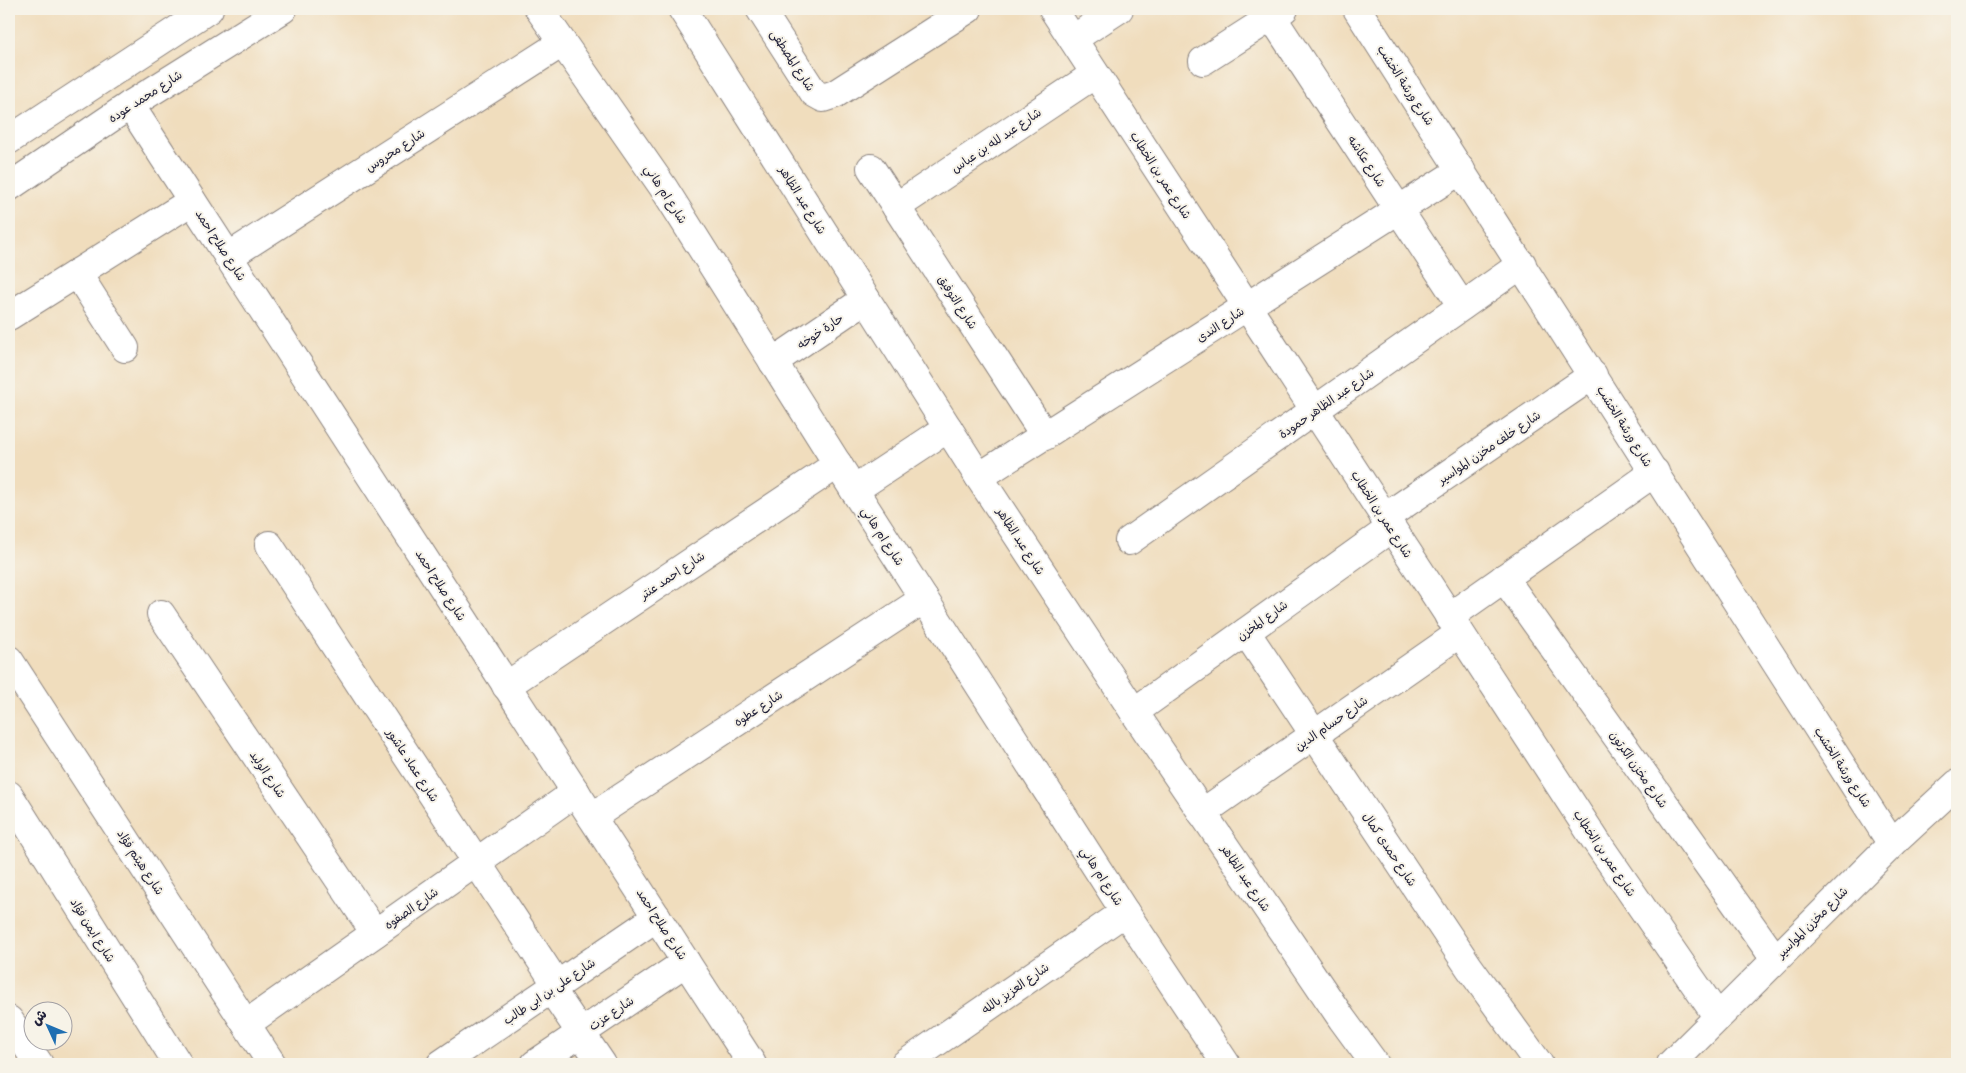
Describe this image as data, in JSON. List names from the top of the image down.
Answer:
{
  "streets": {
    "street": [
      "شارع المصطفى",
      "شارع ورشة الخشب",
      "شارع محمد عوده",
      "شارع عبد لله بن عباس",
      "شارع محروس",
      "شارع عكاشه",
      "شارع عمر بن الخطاب",
      "شارع ام هاني",
      "شارع عبد الظاهر",
      "شارع صلاح احمد",
      "شارع التوفيق",
      "شارع الندى",
      "حارة خوخه",
      "شارع عبد الظاهر حمودة",
      "شارع خلف مخزن المواسير",
      "شارع احمد عنتر",
      "شارع المخزن",
      "شارع عطوه",
      "شارع حسام الدين",
      "شارع عماد عاشور",
      "شارع مخزن الكرتون",
      "شارع الوليد",
      "شارع حمدى كمال",
      "شارع هيثم فؤاد",
      "شارع الصفوه",
      "شارع مخزن المواسير",
      "شارع ايمن فؤاد",
      "شارع العزيز بالله",
      "شارع على بن ابى طالب",
      "شارع عزت"
    ]
  },
  "crossings": [
    ["شارع ورشة الخشب", "شارع الندى"],
    ["شارع ورشة الخشب", "شارع عبد الظاهر حمودة"],
    ["شارع ورشة الخشب", "شارع خلف مخزن المواسير"],
    ["شارع ورشة الخشب", "شارع حسام الدين"],
    ["شارع ورشة الخشب", "شارع مخزن المواسير"],
    ["شارع محمد عوده", "شارع صلاح احمد"],
    ["شارع عبد لله بن عباس", "شارع عمر بن الخطاب"],
    ["شارع عبد لله بن عباس", "شارع التوفيق"],
    ["شارع محروس", "شارع ام هاني"],
    ["شارع محروس", "شارع صلاح احمد"],
    ["شارع عكاشه", "شارع الندى"],
    ["شارع عكاشه", "شارع عبد الظاهر حمودة"],
    ["شارع عمر بن الخطاب", "شارع الندى"],
    ["شارع عمر بن الخطاب", "شارع عبد الظاهر حمودة"],
    ["شارع عمر بن الخطاب", "شارع خلف مخزن المواسير"],
    ["شارع عمر بن الخطاب", "شارع المخزن"],
    ["شارع عمر بن الخطاب", "شارع حسام الدين"],
    ["شارع عمر بن الخطاب", "شارع مخزن المواسير"],
    ["شارع ام هاني", "حارة خوخه"],
    ["شارع ام هاني", "شارع احمد عنتر"],
    ["شارع ام هاني", "شارع عطوه"],
    ["شارع ام هاني", "شارع العزيز بالله"],
    ["شارع عبد الظاهر", "شارع الندى"],
    ["شارع عبد الظاهر", "حارة خوخه"],
    ["شارع عبد الظاهر", "شارع المخزن"],
    ["شارع عبد الظاهر", "شارع حسام الدين"],
    ["شارع صلاح احمد", "شارع احمد عنتر"],
    ["شارع صلاح احمد", "شارع عطوه"],
    ["شارع صلاح احمد", "شارع الصفوه"],
    ["شارع صلاح احمد", "شارع على بن ابى طالب"],
    ["شارع صلاح احمد", "شارع عزت"],
    ["شارع التوفيق", "شارع الندى"],
    ["شارع خلف مخزن المواسير", "شارع المخزن"],
    ["شارع المخزن", "شارع حمدى كمال"],
    ["شارع حسام الدين", "شارع مخزن الكرتون"],
    ["شارع حسام الدين", "شارع حمدى كمال"],
    ["شارع عماد عاشور", "شارع الصفوه"],
    ["شارع عماد عاشور", "شارع على بن ابى طالب"],
    ["شارع عماد عاشور", "شارع عزت"],
    ["شارع مخزن الكرتون", "شارع مخزن المواسير"],
    ["شارع الوليد", "شارع الصفوه"],
    ["شارع هيثم فؤاد", "شارع الصفوه"]
  ],
  "north": "top left"
}
